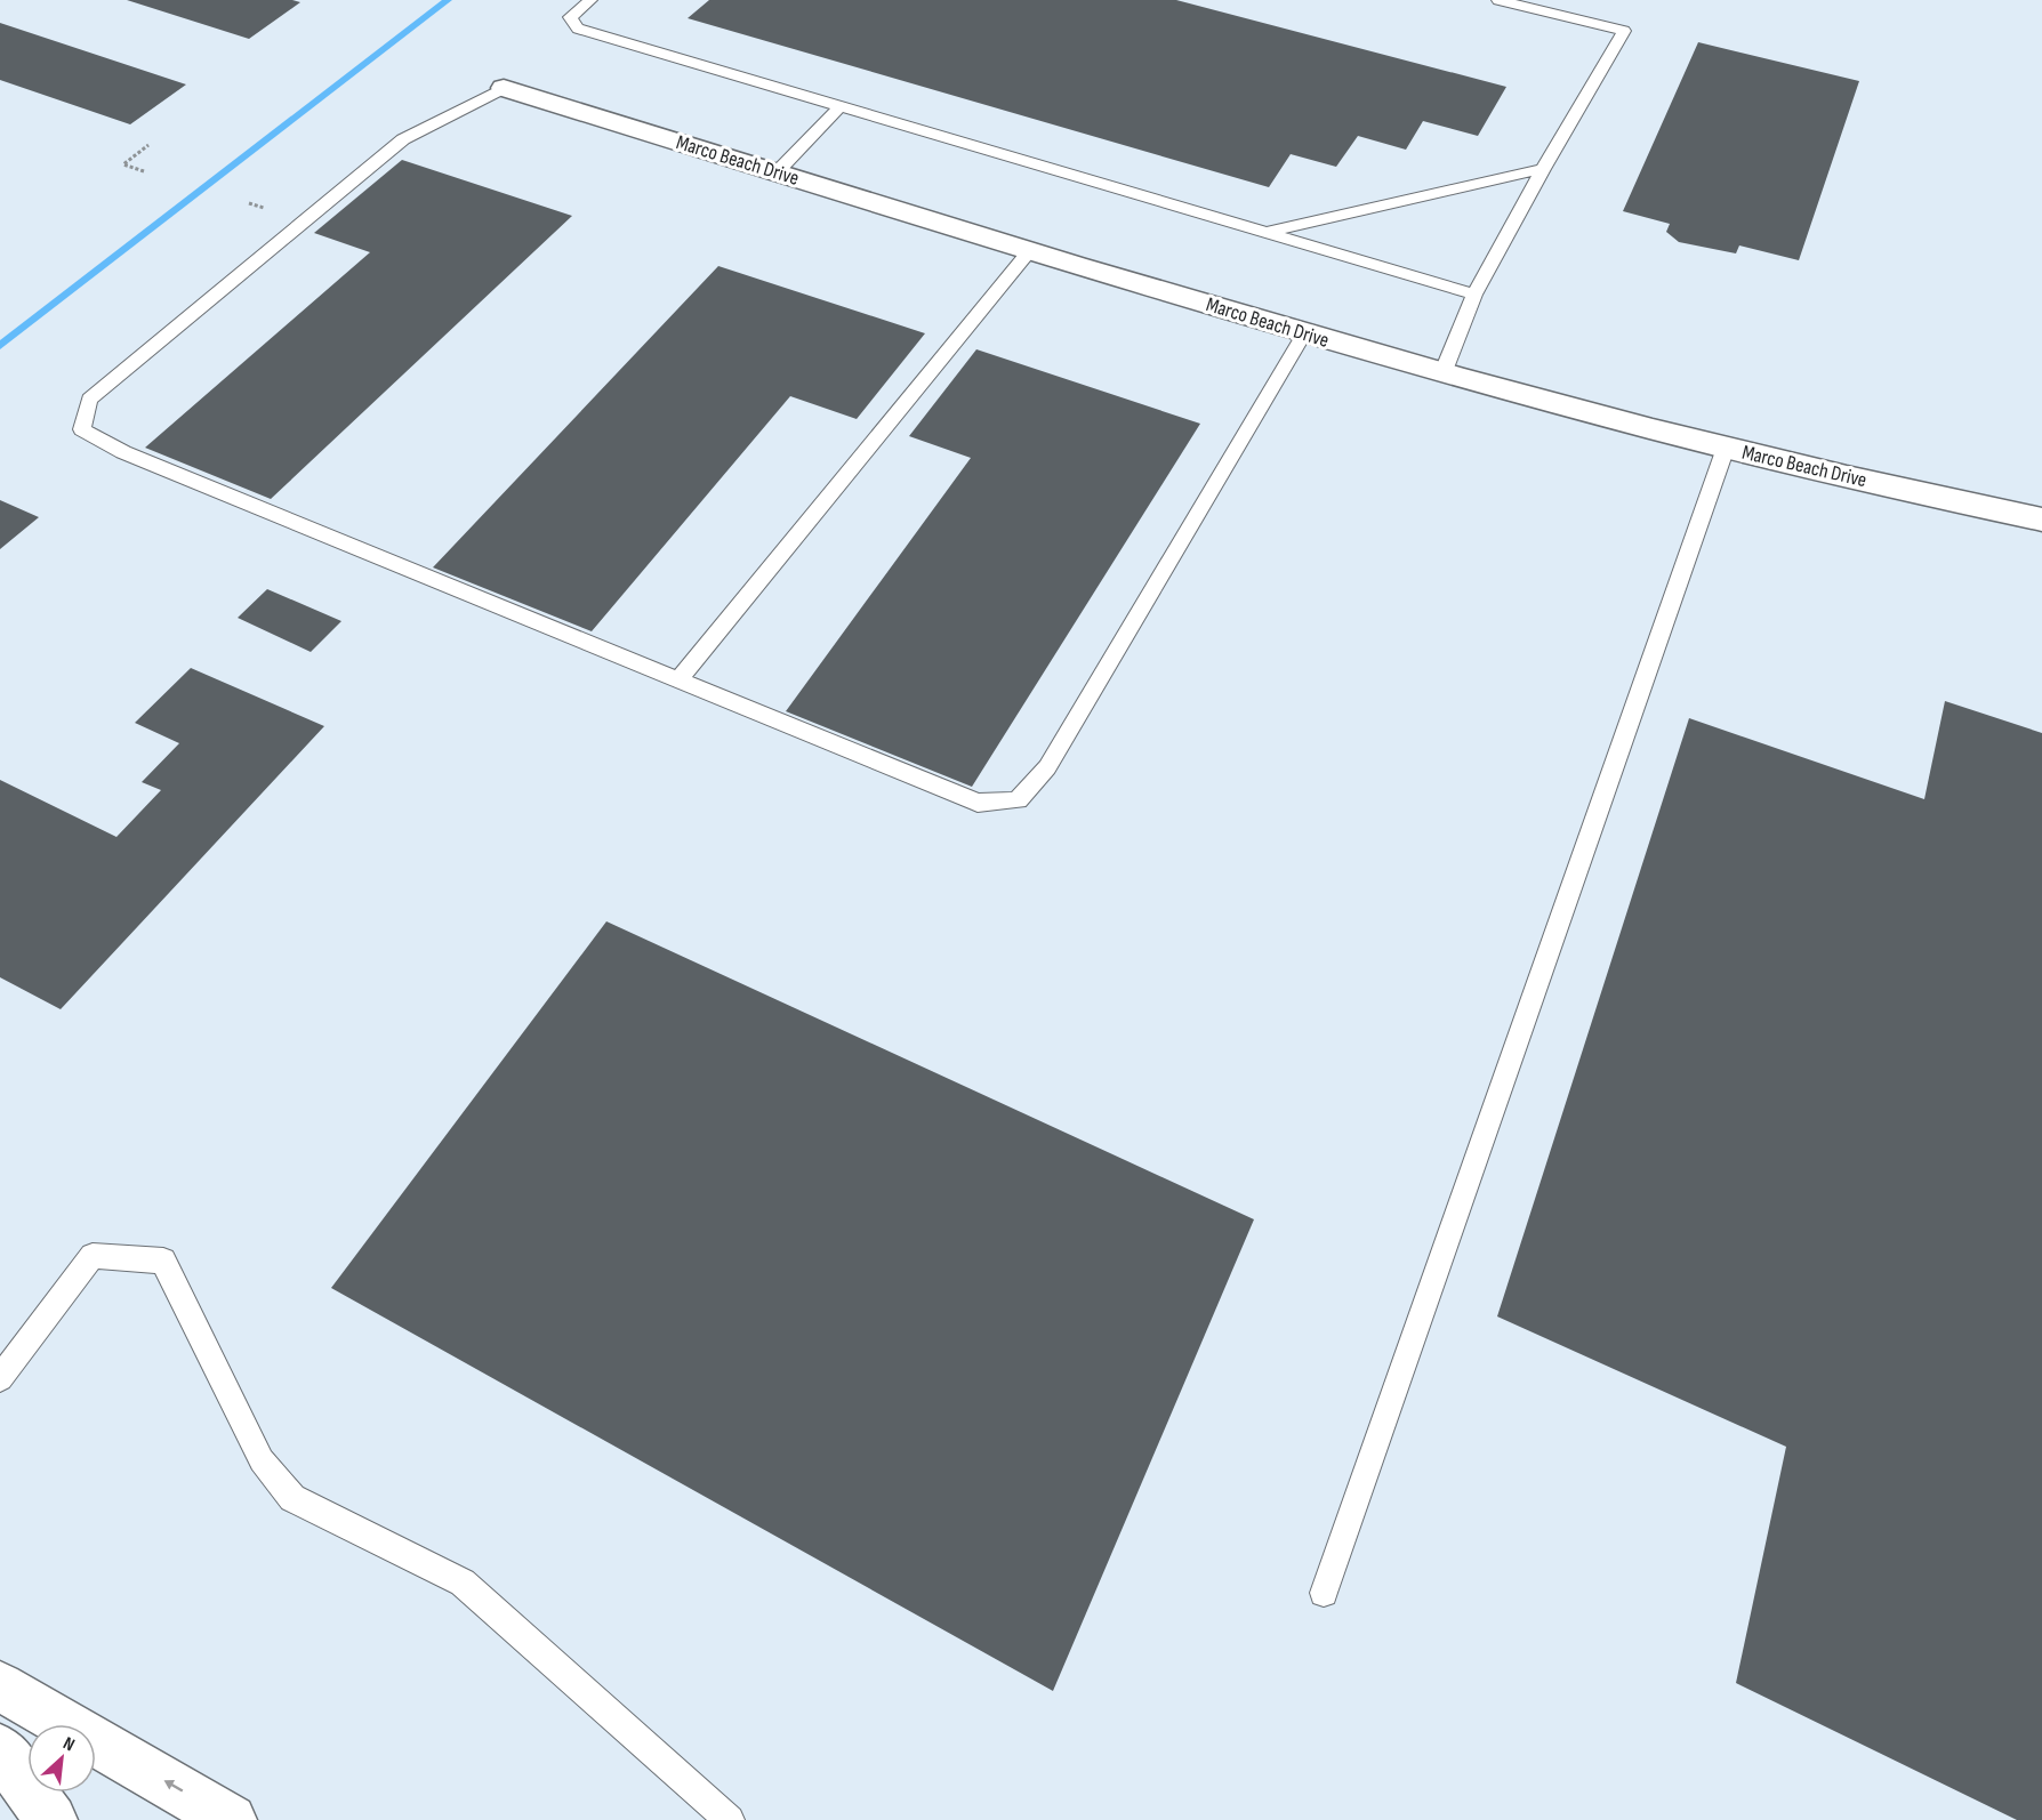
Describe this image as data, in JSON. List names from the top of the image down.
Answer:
{
  "streets": {
    "street": ["Marco Beach Drive"]
  },
  "north": "top right"
}
